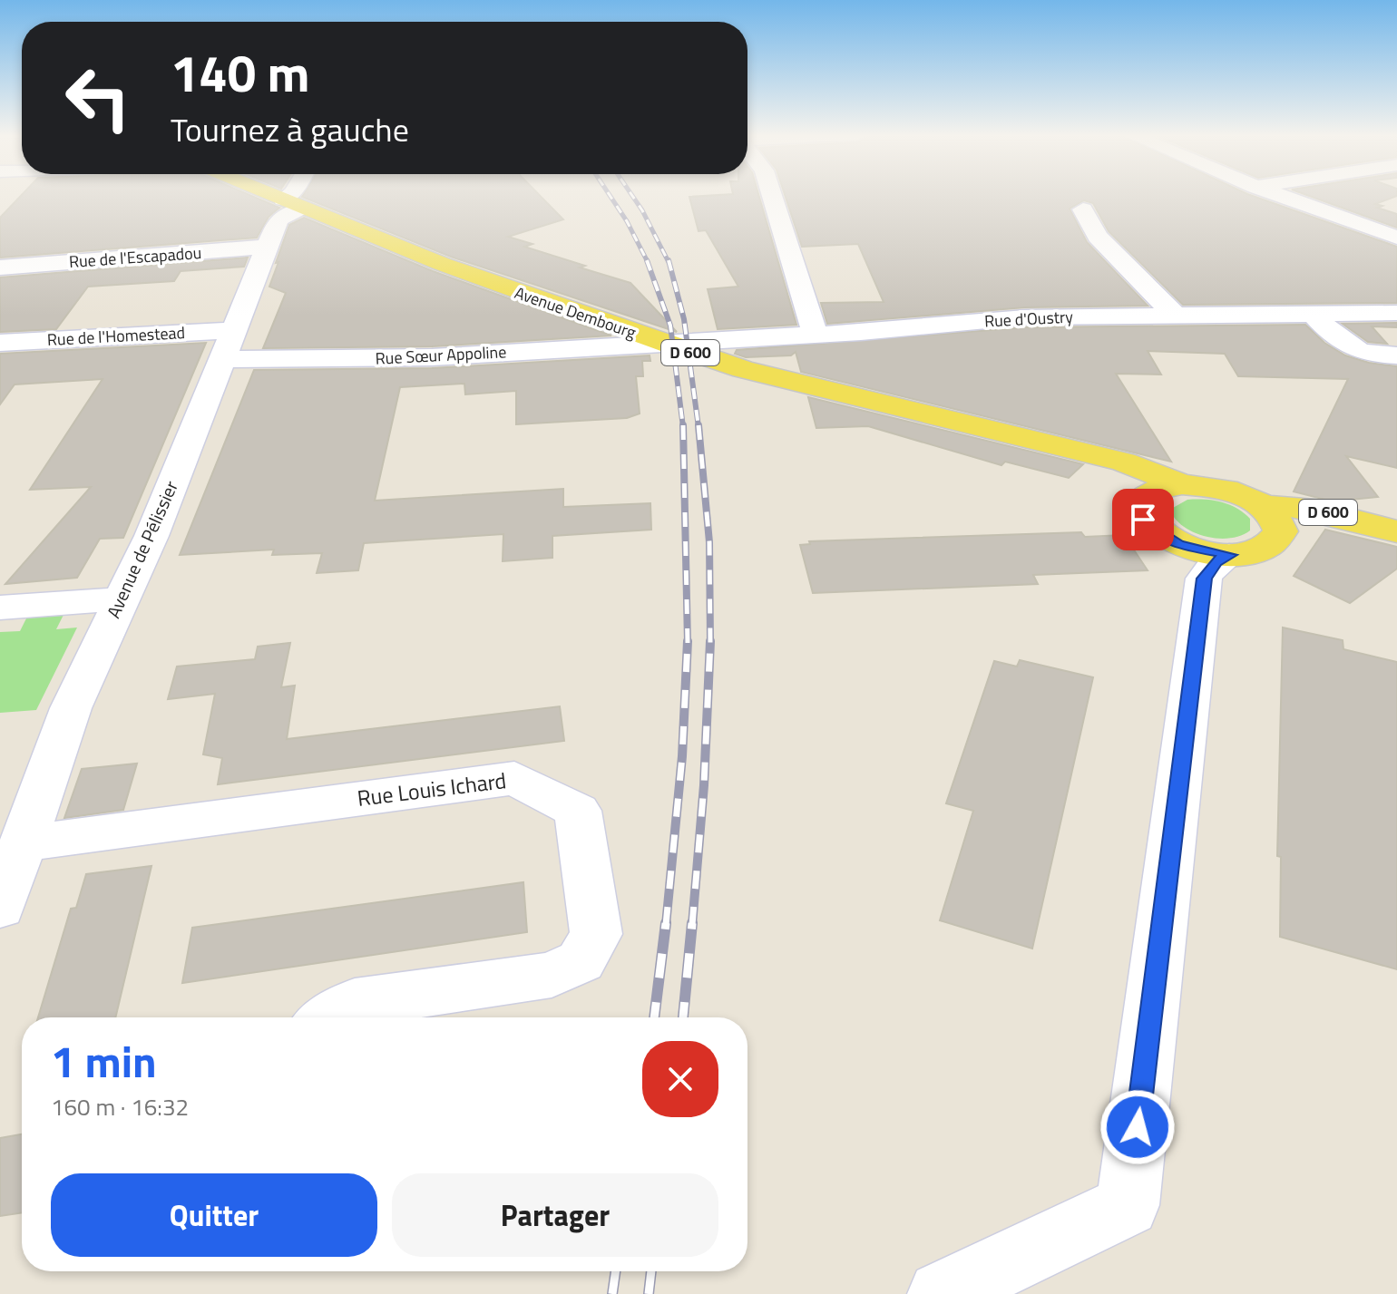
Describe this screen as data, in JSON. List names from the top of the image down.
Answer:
{
  "streets": {
    "main road": ["Avenue Dembourg", "D 600"],
    "street": [
      "Rue de l'Escapadou",
      "Rue d'Oustry",
      "Rue de l'Homestead",
      "Rue Sœur Appoline",
      "Avenue de Pélissier",
      "Rue Louis Ichard"
    ]
  },
  "crossings": [
    ["Rue de l'Escapadou", "Avenue de Pélissier"],
    ["Avenue Dembourg", "Rue d'Oustry"],
    ["Avenue Dembourg", "Rue Sœur Appoline"],
    ["Avenue Dembourg", "Avenue de Pélissier"],
    ["Rue d'Oustry", "Rue Sœur Appoline"],
    ["Rue de l'Homestead", "Rue Sœur Appoline"],
    ["Rue de l'Homestead", "Avenue de Pélissier"],
    ["Rue Sœur Appoline", "Avenue de Pélissier"],
    ["Avenue de Pélissier", "Rue Louis Ichard"]
  ],
  "page": {
    "turn": ["140 m", "Tournez à gauche"],
    "heading": ["1 min", "160 m · 16:32"],
    "buttons": ["Quitter", "Partager"]
  }
}
